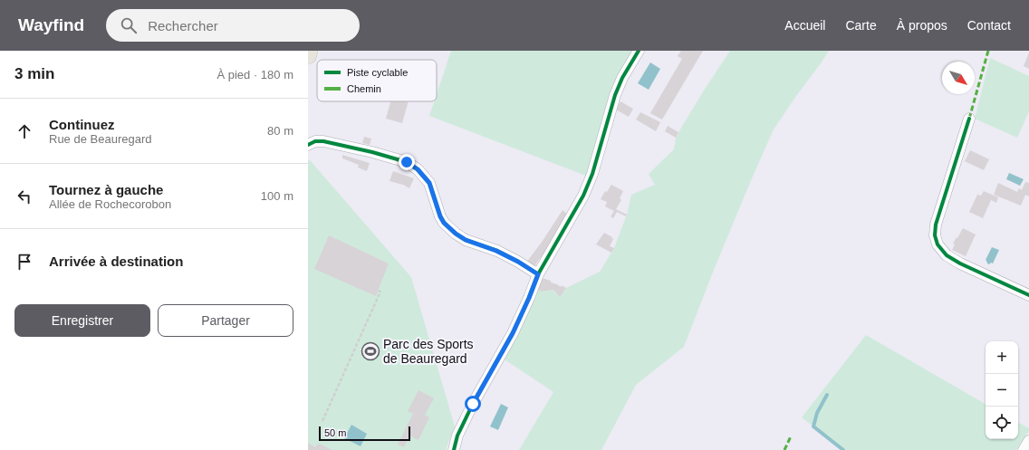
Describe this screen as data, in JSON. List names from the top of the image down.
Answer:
{
  "places": {
    "sports": ["Parc des Sports de Beauregard"]
  },
  "legend": ["Piste cyclable", "Chemin"],
  "scale_bar": "50 m",
  "north": "bottom right",
  "page": {
    "header": "Wayfind",
    "search": "Rechercher",
    "nav": [
      "Accueil",
      "Carte",
      "À propos",
      "Contact"
    ],
    "heading": ["3 min", "À pied · 180 m"],
    "list": [
      ["Continuez", "Rue de Beauregard", "80 m"],
      ["Tournez à gauche", "Allée de Rochecorobon", "100 m"],
      "Arrivée à destination"
    ],
    "buttons": ["Enregistrer", "Partager"],
    "map_buttons": ["+", "−"],
    "scale": "50 m"
  }
}
